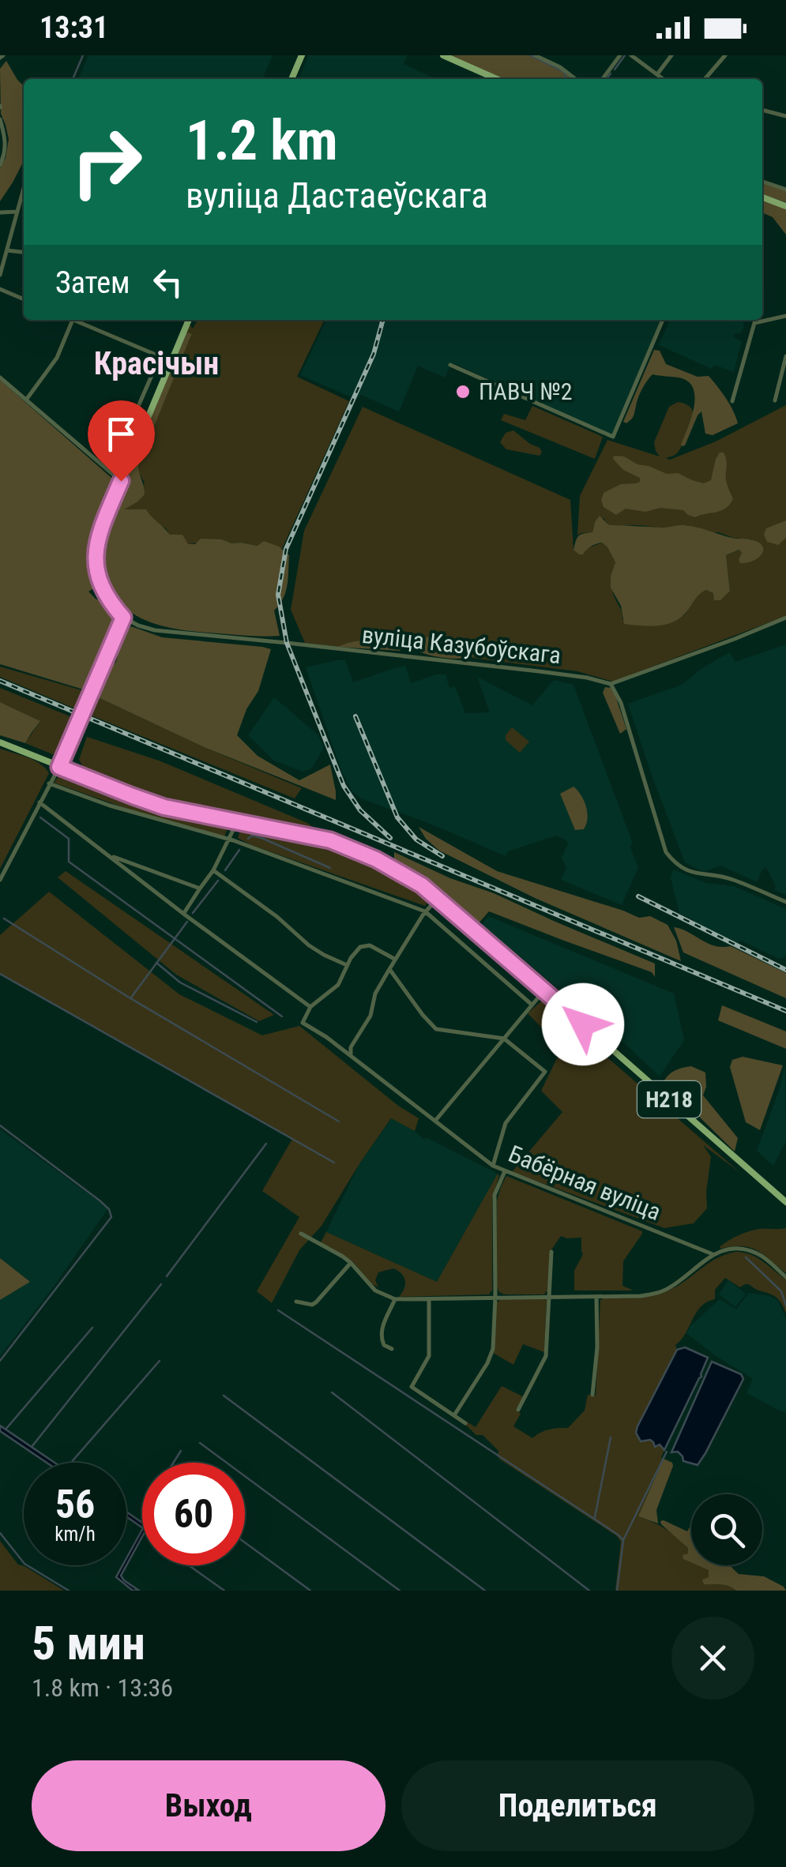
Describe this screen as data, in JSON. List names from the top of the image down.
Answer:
{
  "streets": {
    "main road": ["Н218"],
    "street": ["вуліца Казубоўскага", "Бабёрная вуліца"]
  },
  "districts": ["Красічын"],
  "places": ["ПАВЧ №2"],
  "page": {
    "status": "13:31",
    "turn": ["1.2 km", "вуліца Дастаеўскага"],
    "then": "Затем",
    "speed": "56 km/h",
    "limit": "60",
    "heading": ["5 мин", "1.8 km · 13:36"],
    "buttons": ["Выход", "Поделиться"]
  }
}
